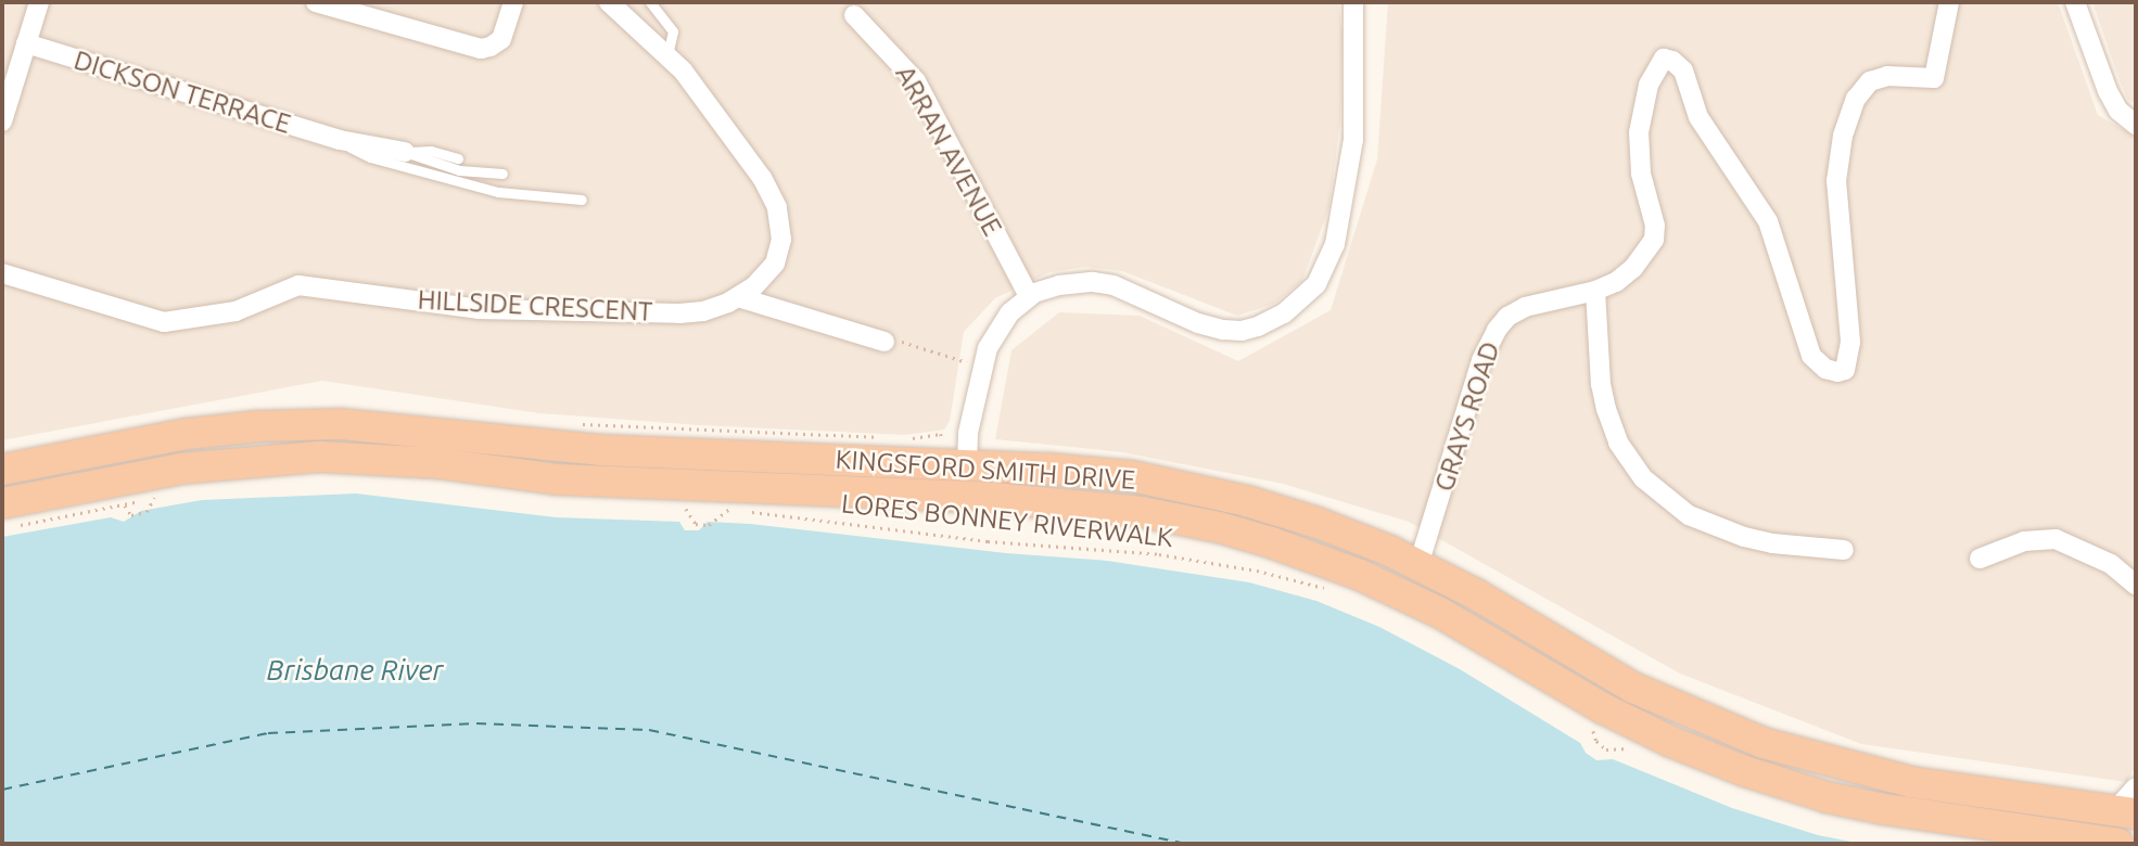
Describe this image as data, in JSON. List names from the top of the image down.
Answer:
{
  "streets": {
    "highway": ["KINGSFORD SMITH DRIVE"],
    "street": [
      "DICKSON TERRACE",
      "ARRAN AVENUE",
      "HILLSIDE CRESCENT",
      "GRAYS ROAD"
    ],
    "path": ["LORES BONNEY RIVERWALK"]
  },
  "crossings": [
    ["GRAYS ROAD", "KINGSFORD SMITH DRIVE"]
  ],
  "water": ["Brisbane River"]
}
